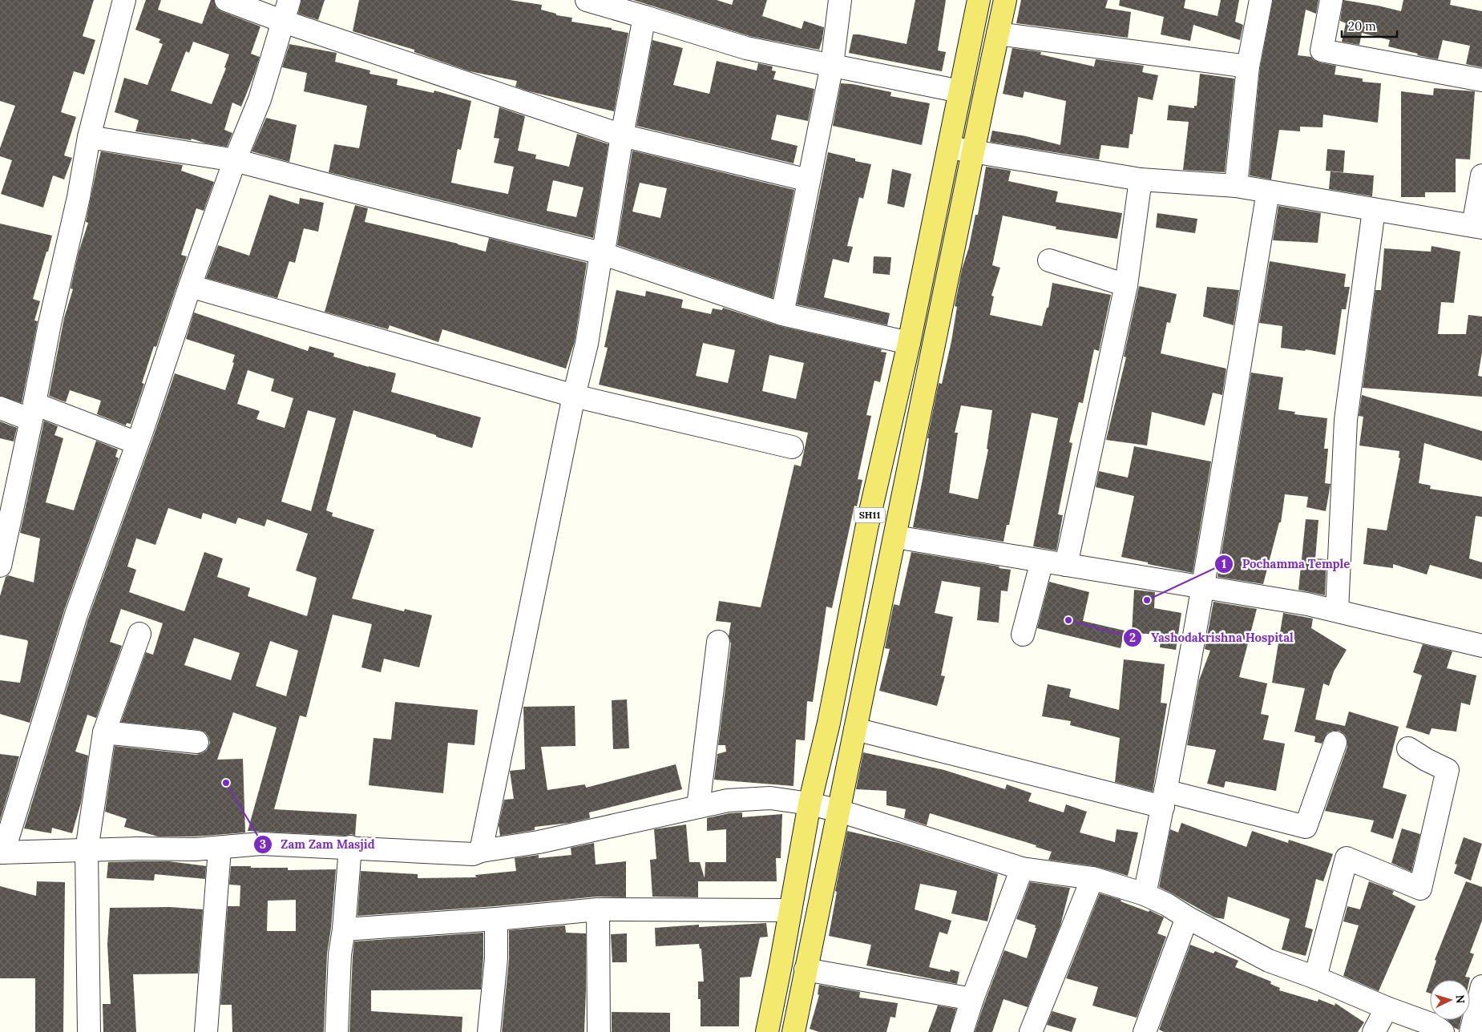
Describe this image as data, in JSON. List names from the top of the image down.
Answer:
{
  "streets": {
    "main road": ["SH11"]
  },
  "places": ["Pochamma Temple", "Yashodakrishna Hospital", "Zam Zam Masjid"],
  "scale_bar": "20 m",
  "north": "right"
}
